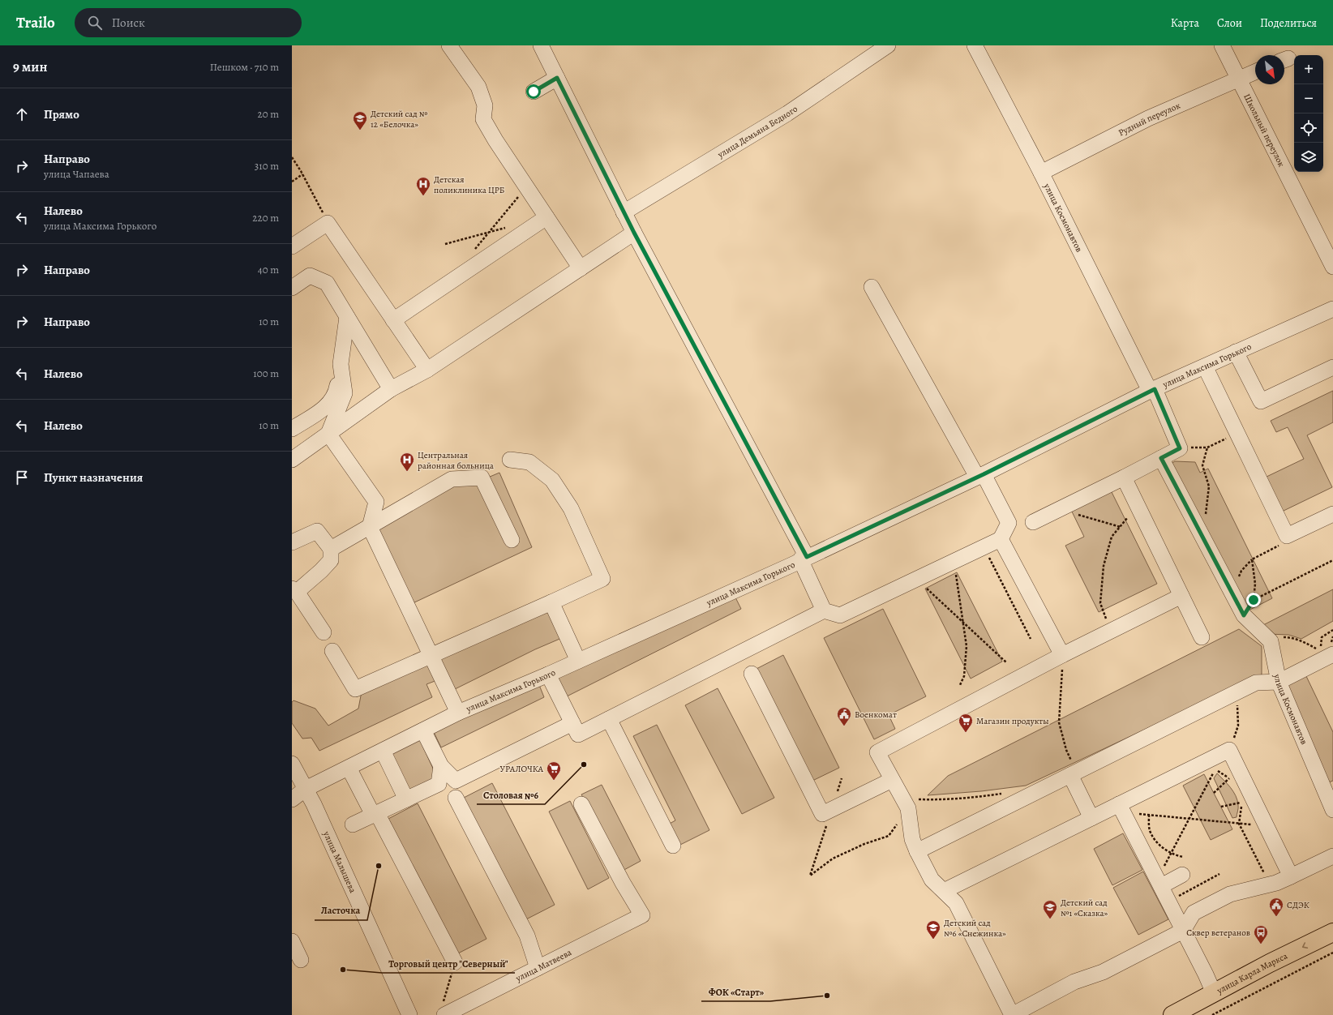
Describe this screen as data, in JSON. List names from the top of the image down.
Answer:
{
  "streets": {
    "main road": ["улица Карла Маркса"],
    "street": [
      "Рудный переулок",
      "Школьный переулок",
      "улица Демьяна Бедного",
      "улица Космонавтов",
      "улица Максима Горького",
      "улица Малышева",
      "улица Матвеева"
    ]
  },
  "crossings": [
    ["Рудный переулок", "Школьный переулок"],
    ["Рудный переулок", "улица Космонавтов"],
    ["улица Космонавтов", "улица Максима Горького"],
    ["улица Максима Горького", "улица Малышева"]
  ],
  "one_way": ["улица Карла Маркса"],
  "places": {
    "school or university": ["Детский сад № 12 «Белочка»", "Детский сад №1 «Сказка»", "Детский сад №6 «Снежинка»"],
    "hospital": ["Детская поликлиника ЦРБ", "Центральная районная больница"],
    "public building": ["Военкомат", "СДЭК"],
    "supermarket": ["Магазин продукты", "УРАЛОЧКА"],
    "other": [
      "Столовая №6",
      "Ласточка",
      "Торговый центр \"Северный\"",
      "ФОК «Старт»"
    ],
    "bus stop": ["Сквер ветеранов"]
  },
  "north": "bottom right",
  "page": {
    "header": "Trailo",
    "search": "Поиск",
    "nav": ["Карта", "Слои", "Поделиться"],
    "heading": ["9 мин", "Пешком · 710 m"],
    "map_buttons": ["+", "−"],
    "list": [
      ["Прямо", "20 m"],
      ["Направо", "улица Чапаева", "310 m"],
      ["Налево", "улица Максима Горького", "220 m"],
      ["Направо", "40 m"],
      ["Направо", "10 m"],
      ["Налево", "100 m"],
      ["Налево", "10 m"],
      "Пункт назначения"
    ]
  }
}
